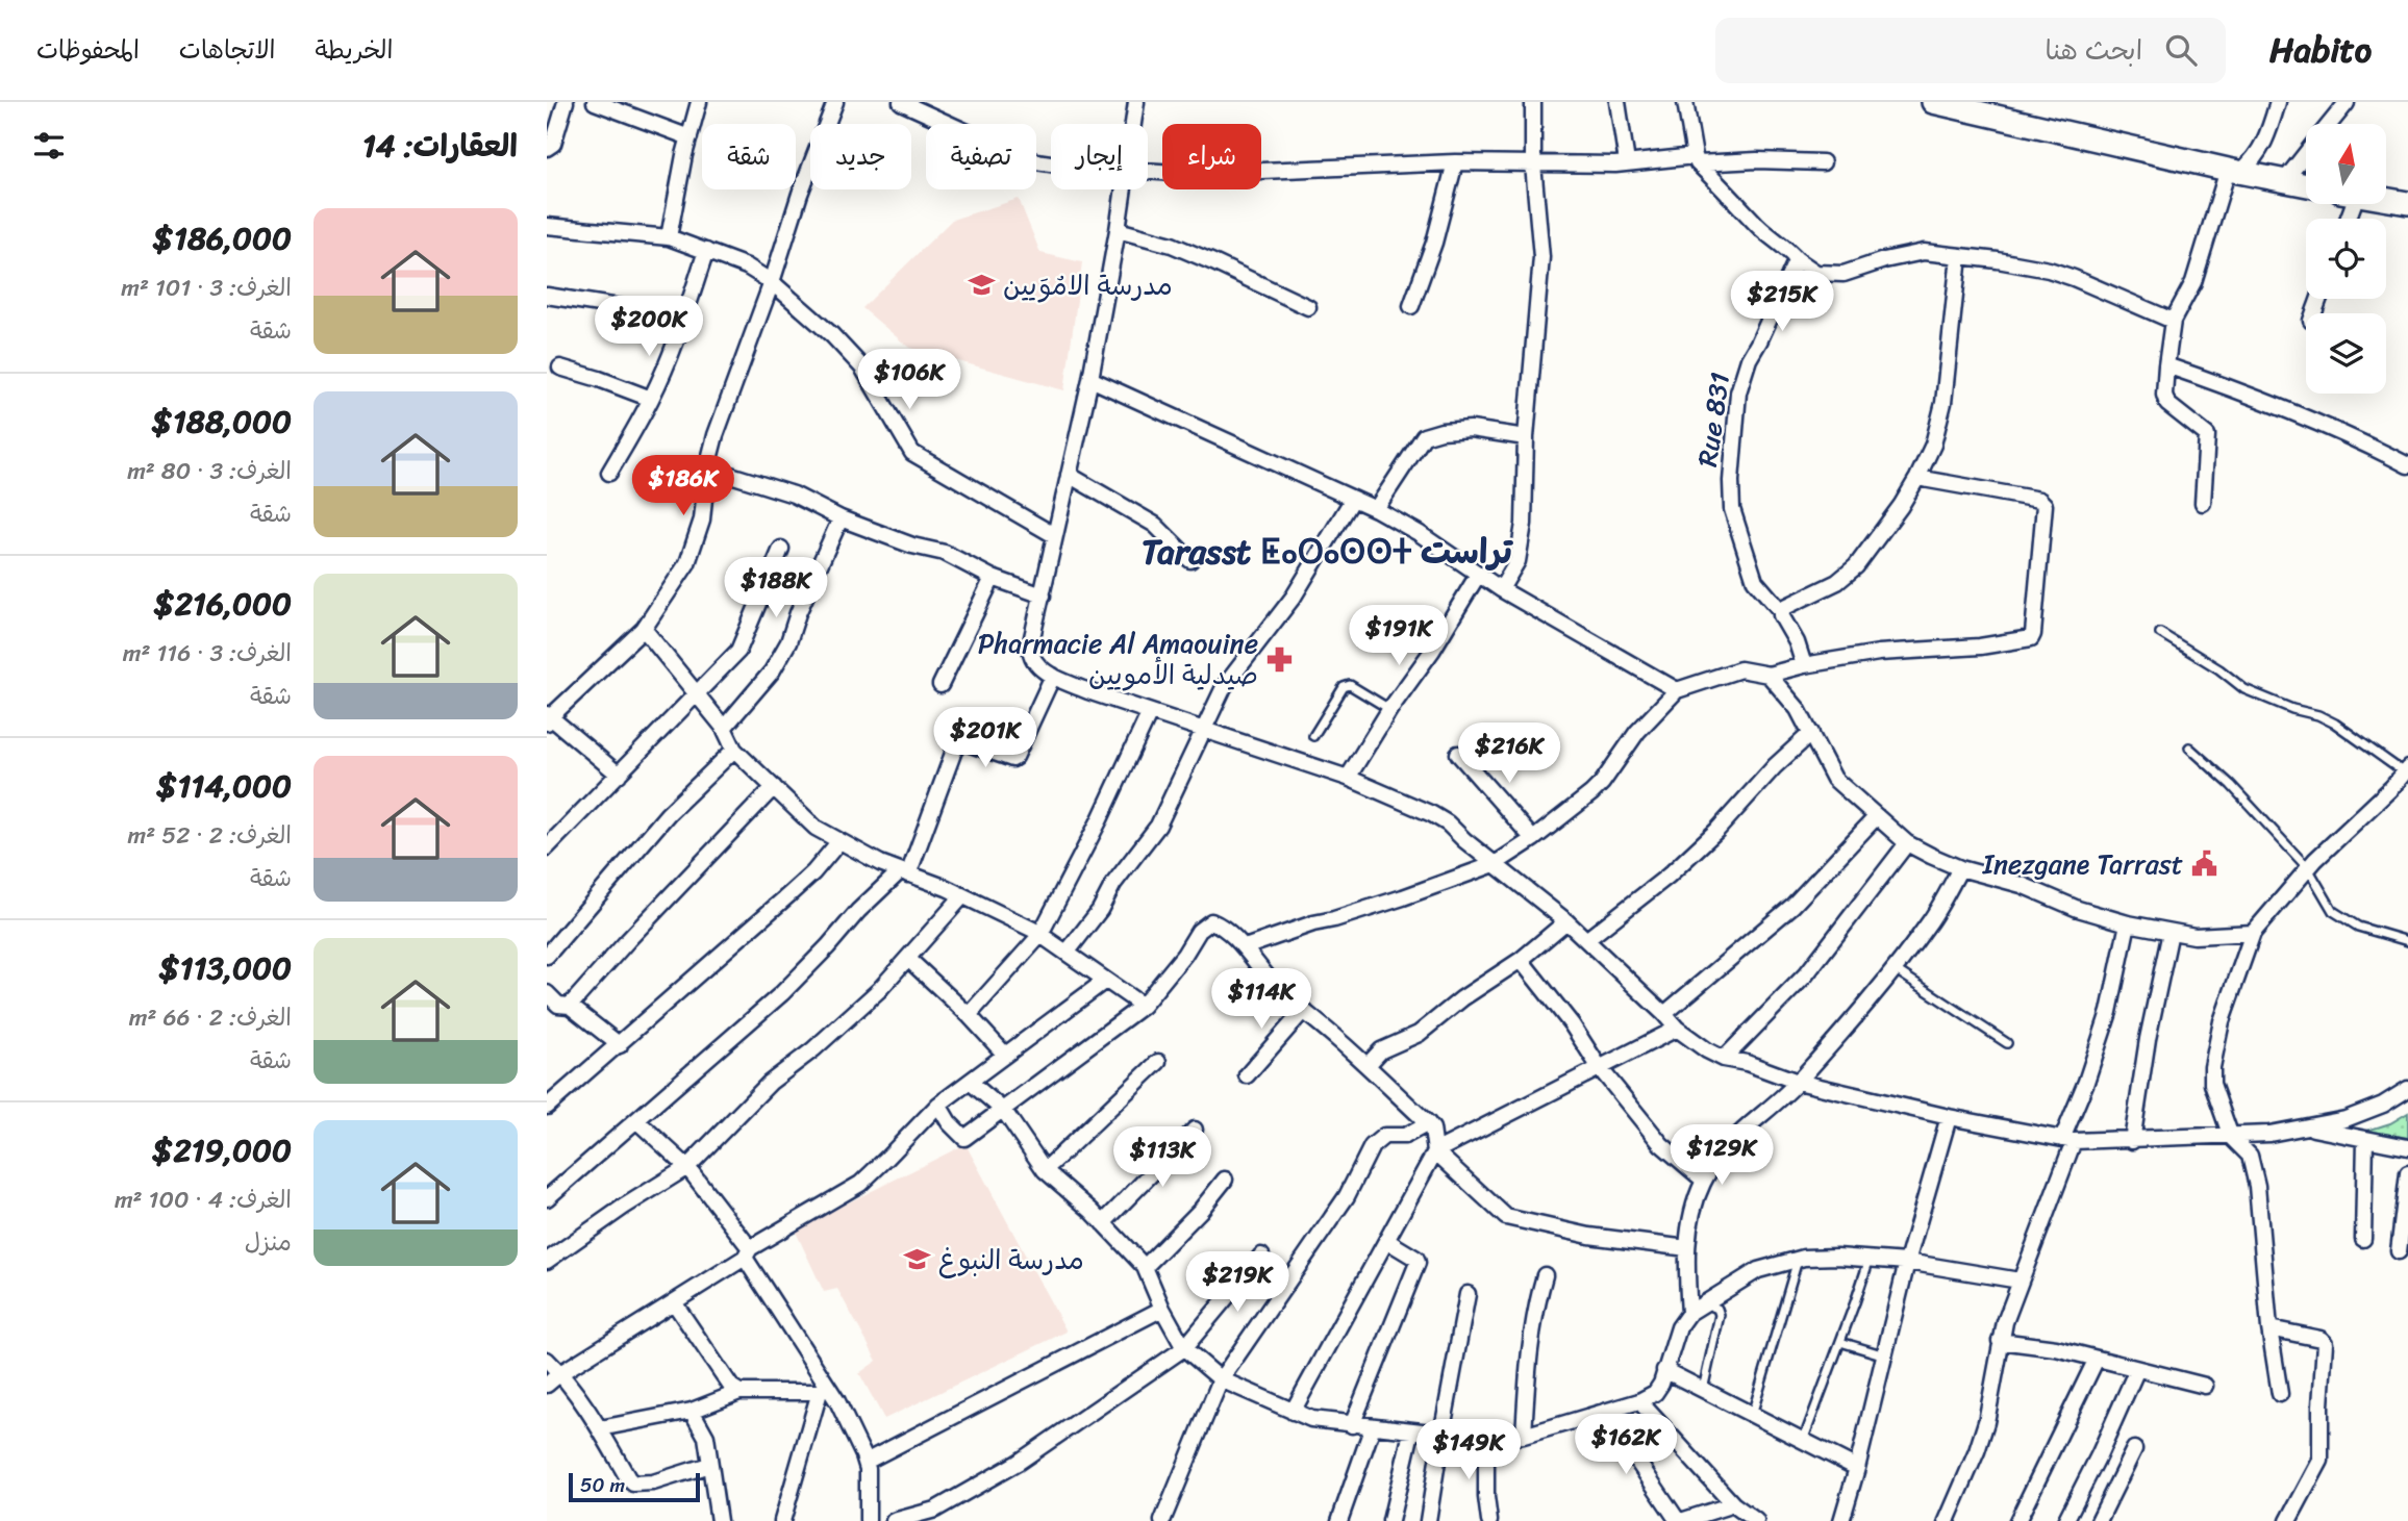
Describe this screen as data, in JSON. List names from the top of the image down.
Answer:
{
  "streets": {
    "street": ["Rue 831"]
  },
  "districts": ["Tarasst ⵟⴰⵔⴰⵙⵙⵜ تراست"],
  "places": {
    "school or university": ["مدرسة الامُوَيين", "مدرسة النبوغ"],
    "pharmacy": ["Pharmacie Al Amaouine صيدلية الأمويين"],
    "public building": ["Inezgane Tarrast"]
  },
  "scale_bar": "50 m",
  "north": "top",
  "page": {
    "header": "Habito",
    "search": "ابحث هنا",
    "nav": ["الخريطة", "الاتجاهات", "المحفوظات"],
    "heading": "العقارات: 14",
    "chip": [
      "شراء",
      "إيجار",
      "تصفية",
      "جديد",
      "شقة"
    ],
    "list": [
      {
        "name": "$186,000",
        "note": "الغرف: 3 · 101 m² · شقة"
      },
      {
        "name": "$188,000",
        "note": "الغرف: 3 · 80 m² · شقة"
      },
      {
        "name": "$216,000",
        "note": "الغرف: 3 · 116 m² · شقة"
      },
      {
        "name": "$114,000",
        "note": "الغرف: 2 · 52 m² · شقة"
      },
      {
        "name": "$113,000",
        "note": "الغرف: 2 · 66 m² · شقة"
      },
      {
        "name": "$219,000",
        "note": "الغرف: 4 · 100 m² · منزل"
      }
    ],
    "price": [
      "$215K",
      "$200K",
      "$106K",
      "$186K",
      "$188K",
      "$191K",
      "$201K",
      "$216K",
      "$114K",
      "$129K",
      "$113K",
      "$219K",
      "$162K",
      "$149K"
    ],
    "scale": "50 m"
  }
}
